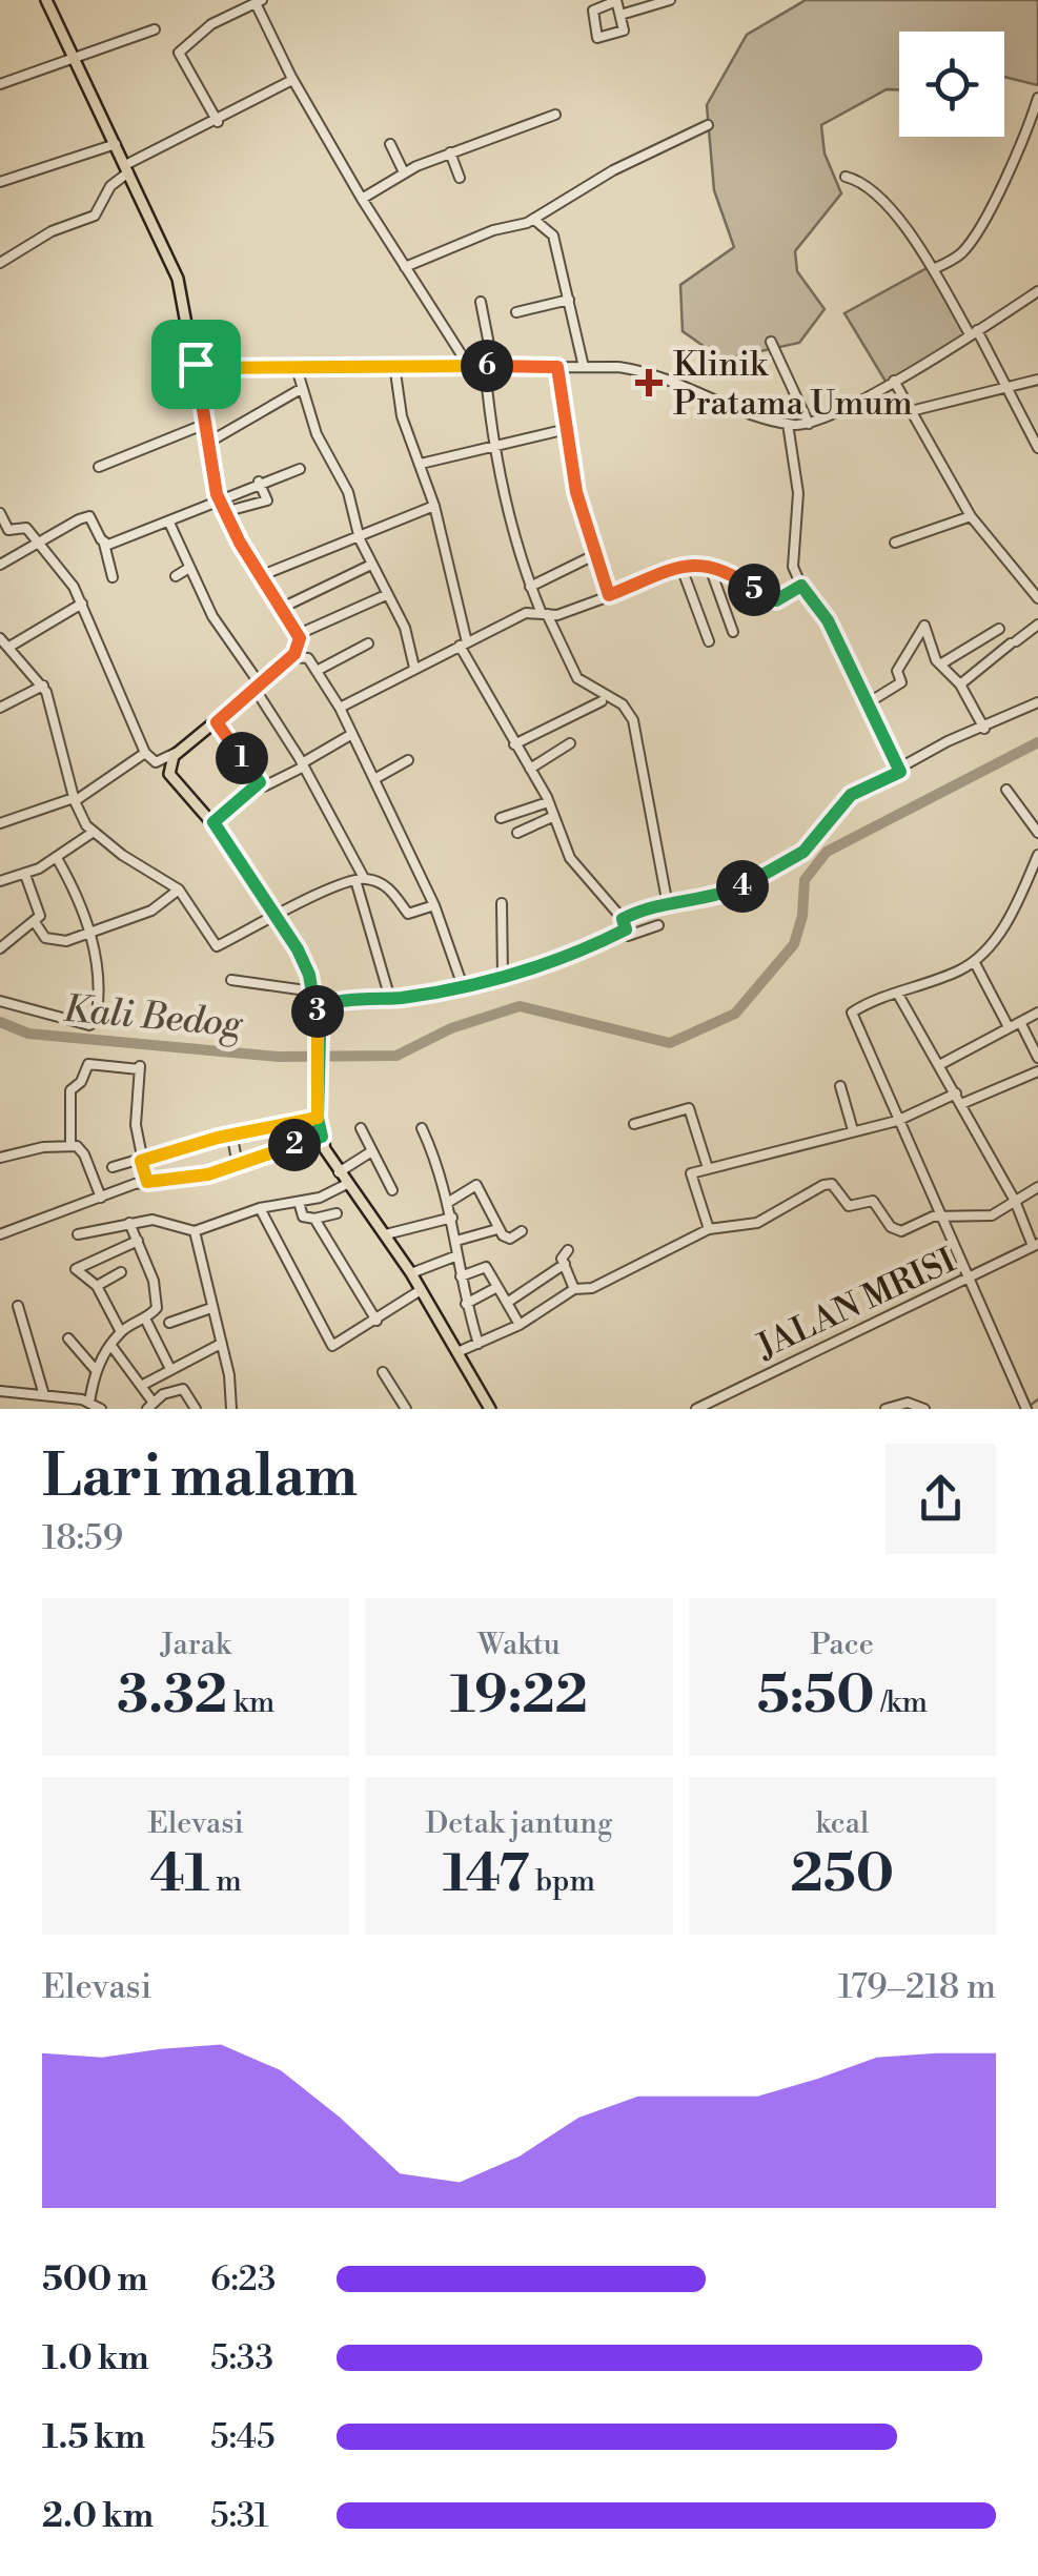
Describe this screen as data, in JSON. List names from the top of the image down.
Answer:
{
  "streets": {
    "street": ["JALAN MRISI"]
  },
  "water": ["Kali Bedog"],
  "places": {
    "health": ["Klinik Pratama Umum"]
  },
  "page": {
    "pins": [
      "6",
      "5",
      "1",
      "4",
      "3",
      "2"
    ],
    "heading": ["Lari malam", "18:59"],
    "stats": [
      ["Jarak", "3.32 km"],
      ["Waktu", "19:22"],
      ["Pace", "5:50 /km"],
      ["Elevasi", "41 m"],
      ["Detak jantung", "147 bpm"],
      ["kcal", "250"]
    ],
    "chart": ["Elevasi", "179–218 m"],
    "list": [
      {
        "name": "500 m",
        "note": "6:23"
      },
      {
        "name": "1.0 km",
        "note": "5:33"
      },
      {
        "name": "1.5 km",
        "note": "5:45"
      },
      {
        "name": "2.0 km",
        "note": "5:31"
      }
    ]
  }
}
